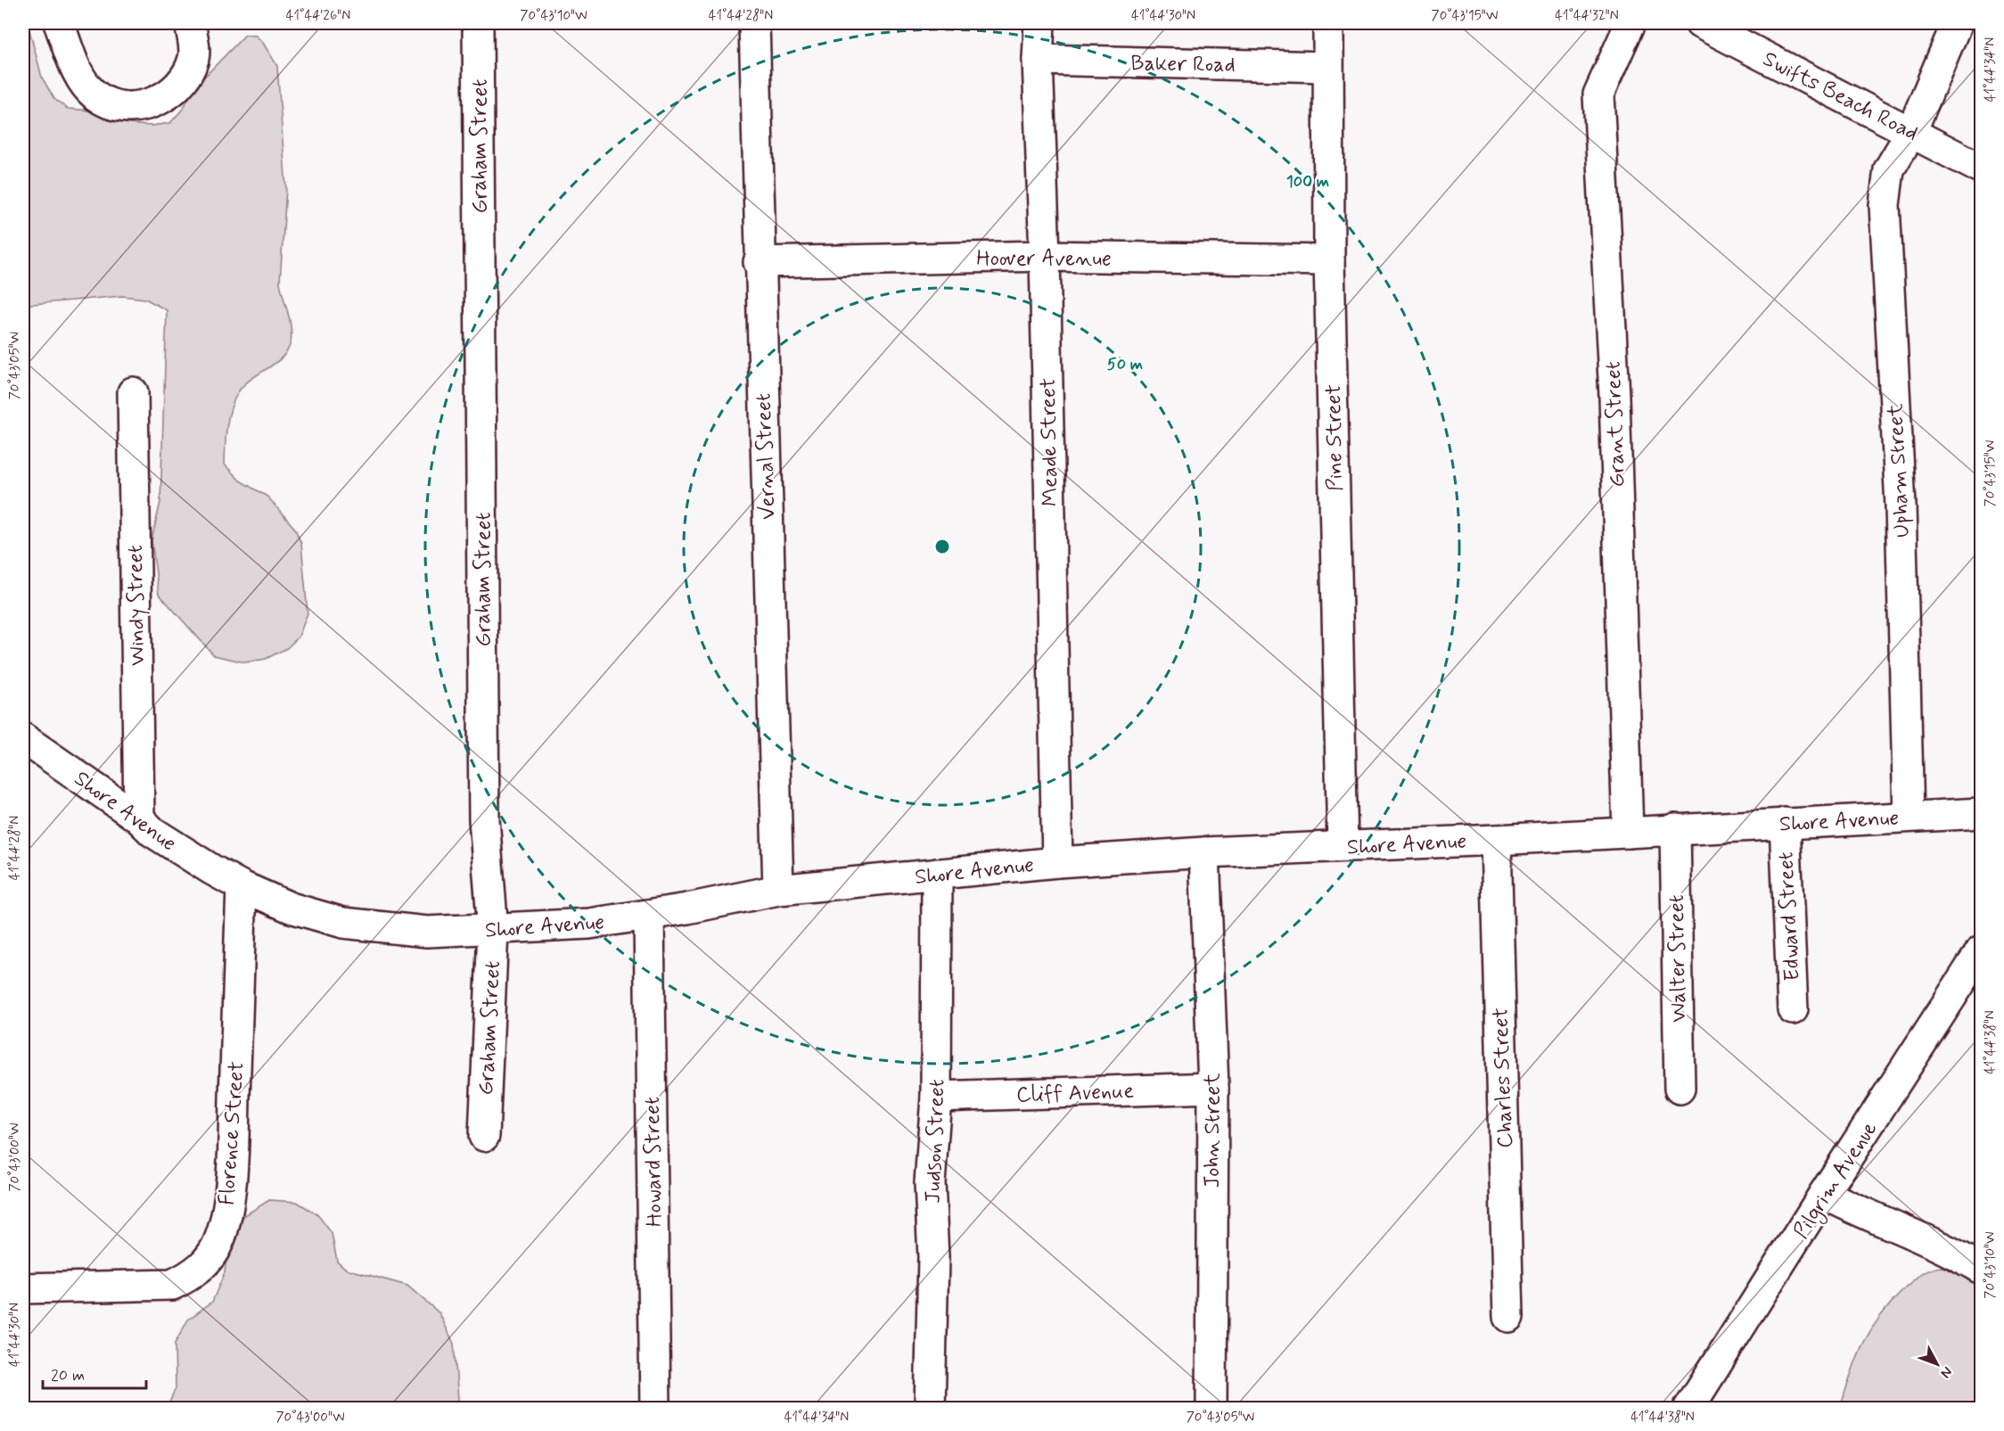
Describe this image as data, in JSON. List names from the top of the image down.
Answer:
{
  "streets": {
    "street": [
      "Baker Road",
      "Swifts Beach Road",
      "Graham Street",
      "Hoover Avenue",
      "Grant Street",
      "Pine Street",
      "Meade Street",
      "Vernal Street",
      "Upham Street",
      "Windy Street",
      "Shore Avenue",
      "Edward Street",
      "Walter Street",
      "Charles Street",
      "Cliff Avenue",
      "John Street",
      "Florence Street",
      "Judson Street",
      "Howard Street",
      "Pilgrim Avenue"
    ]
  },
  "crossings": [
    ["Baker Road", "Pine Street"],
    ["Baker Road", "Meade Street"],
    ["Swifts Beach Road", "Upham Street"],
    ["Graham Street", "Shore Avenue"],
    ["Hoover Avenue", "Pine Street"],
    ["Hoover Avenue", "Meade Street"],
    ["Hoover Avenue", "Vernal Street"],
    ["Grant Street", "Shore Avenue"],
    ["Pine Street", "Shore Avenue"],
    ["Meade Street", "Shore Avenue"],
    ["Vernal Street", "Shore Avenue"],
    ["Upham Street", "Shore Avenue"],
    ["Windy Street", "Shore Avenue"],
    ["Shore Avenue", "Edward Street"],
    ["Shore Avenue", "Walter Street"],
    ["Shore Avenue", "Charles Street"],
    ["Shore Avenue", "John Street"],
    ["Shore Avenue", "Florence Street"],
    ["Shore Avenue", "Judson Street"],
    ["Shore Avenue", "Howard Street"],
    ["Cliff Avenue", "John Street"],
    ["Cliff Avenue", "Judson Street"]
  ],
  "scale_bar": "20 m",
  "north": "bottom right",
  "coordinates": [
    "41°44'26\"N",
    "70°43'10\"W",
    "41°44'28\"N",
    "41°44'30\"N",
    "70°43'15\"W",
    "41°44'32\"N",
    "41°44'34\"N",
    "70°43'05\"W",
    "41°44'38\"N",
    "70°43'00\"W"
  ],
  "rings": ["100 m", "50 m"]
}
